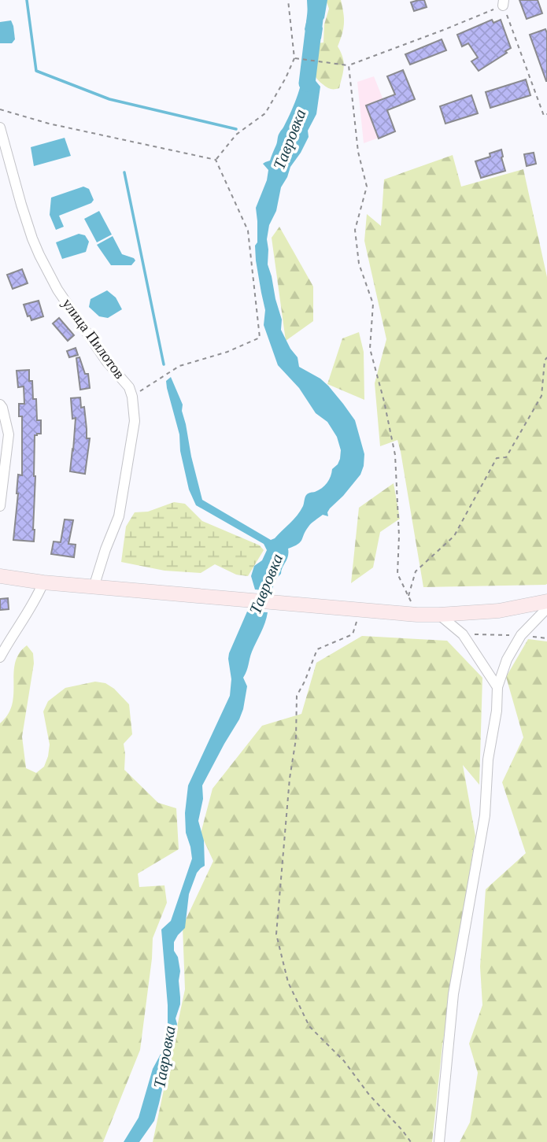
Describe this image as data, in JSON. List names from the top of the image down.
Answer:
{
  "streets": {
    "street": ["улица Пилотов"]
  },
  "water": ["Тавровка"]
}
